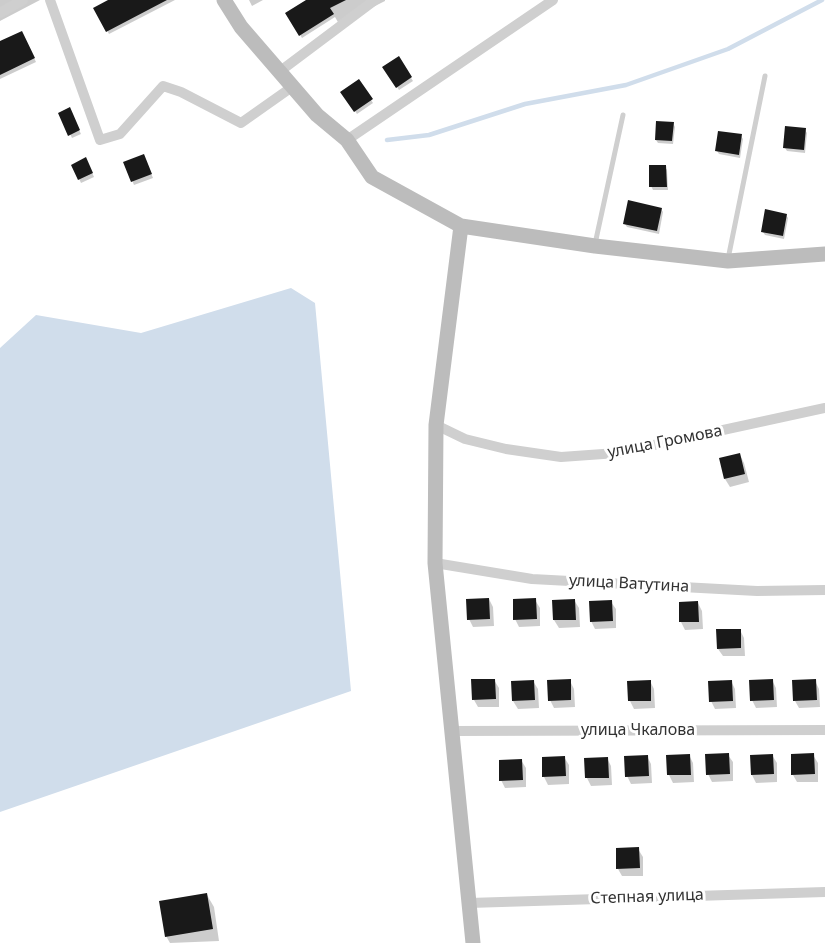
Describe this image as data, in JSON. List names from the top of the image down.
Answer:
{
  "streets": {
    "street": [
      "улица Громова",
      "улица Ватутина",
      "улица Чкалова",
      "Степная улица"
    ]
  }
}
